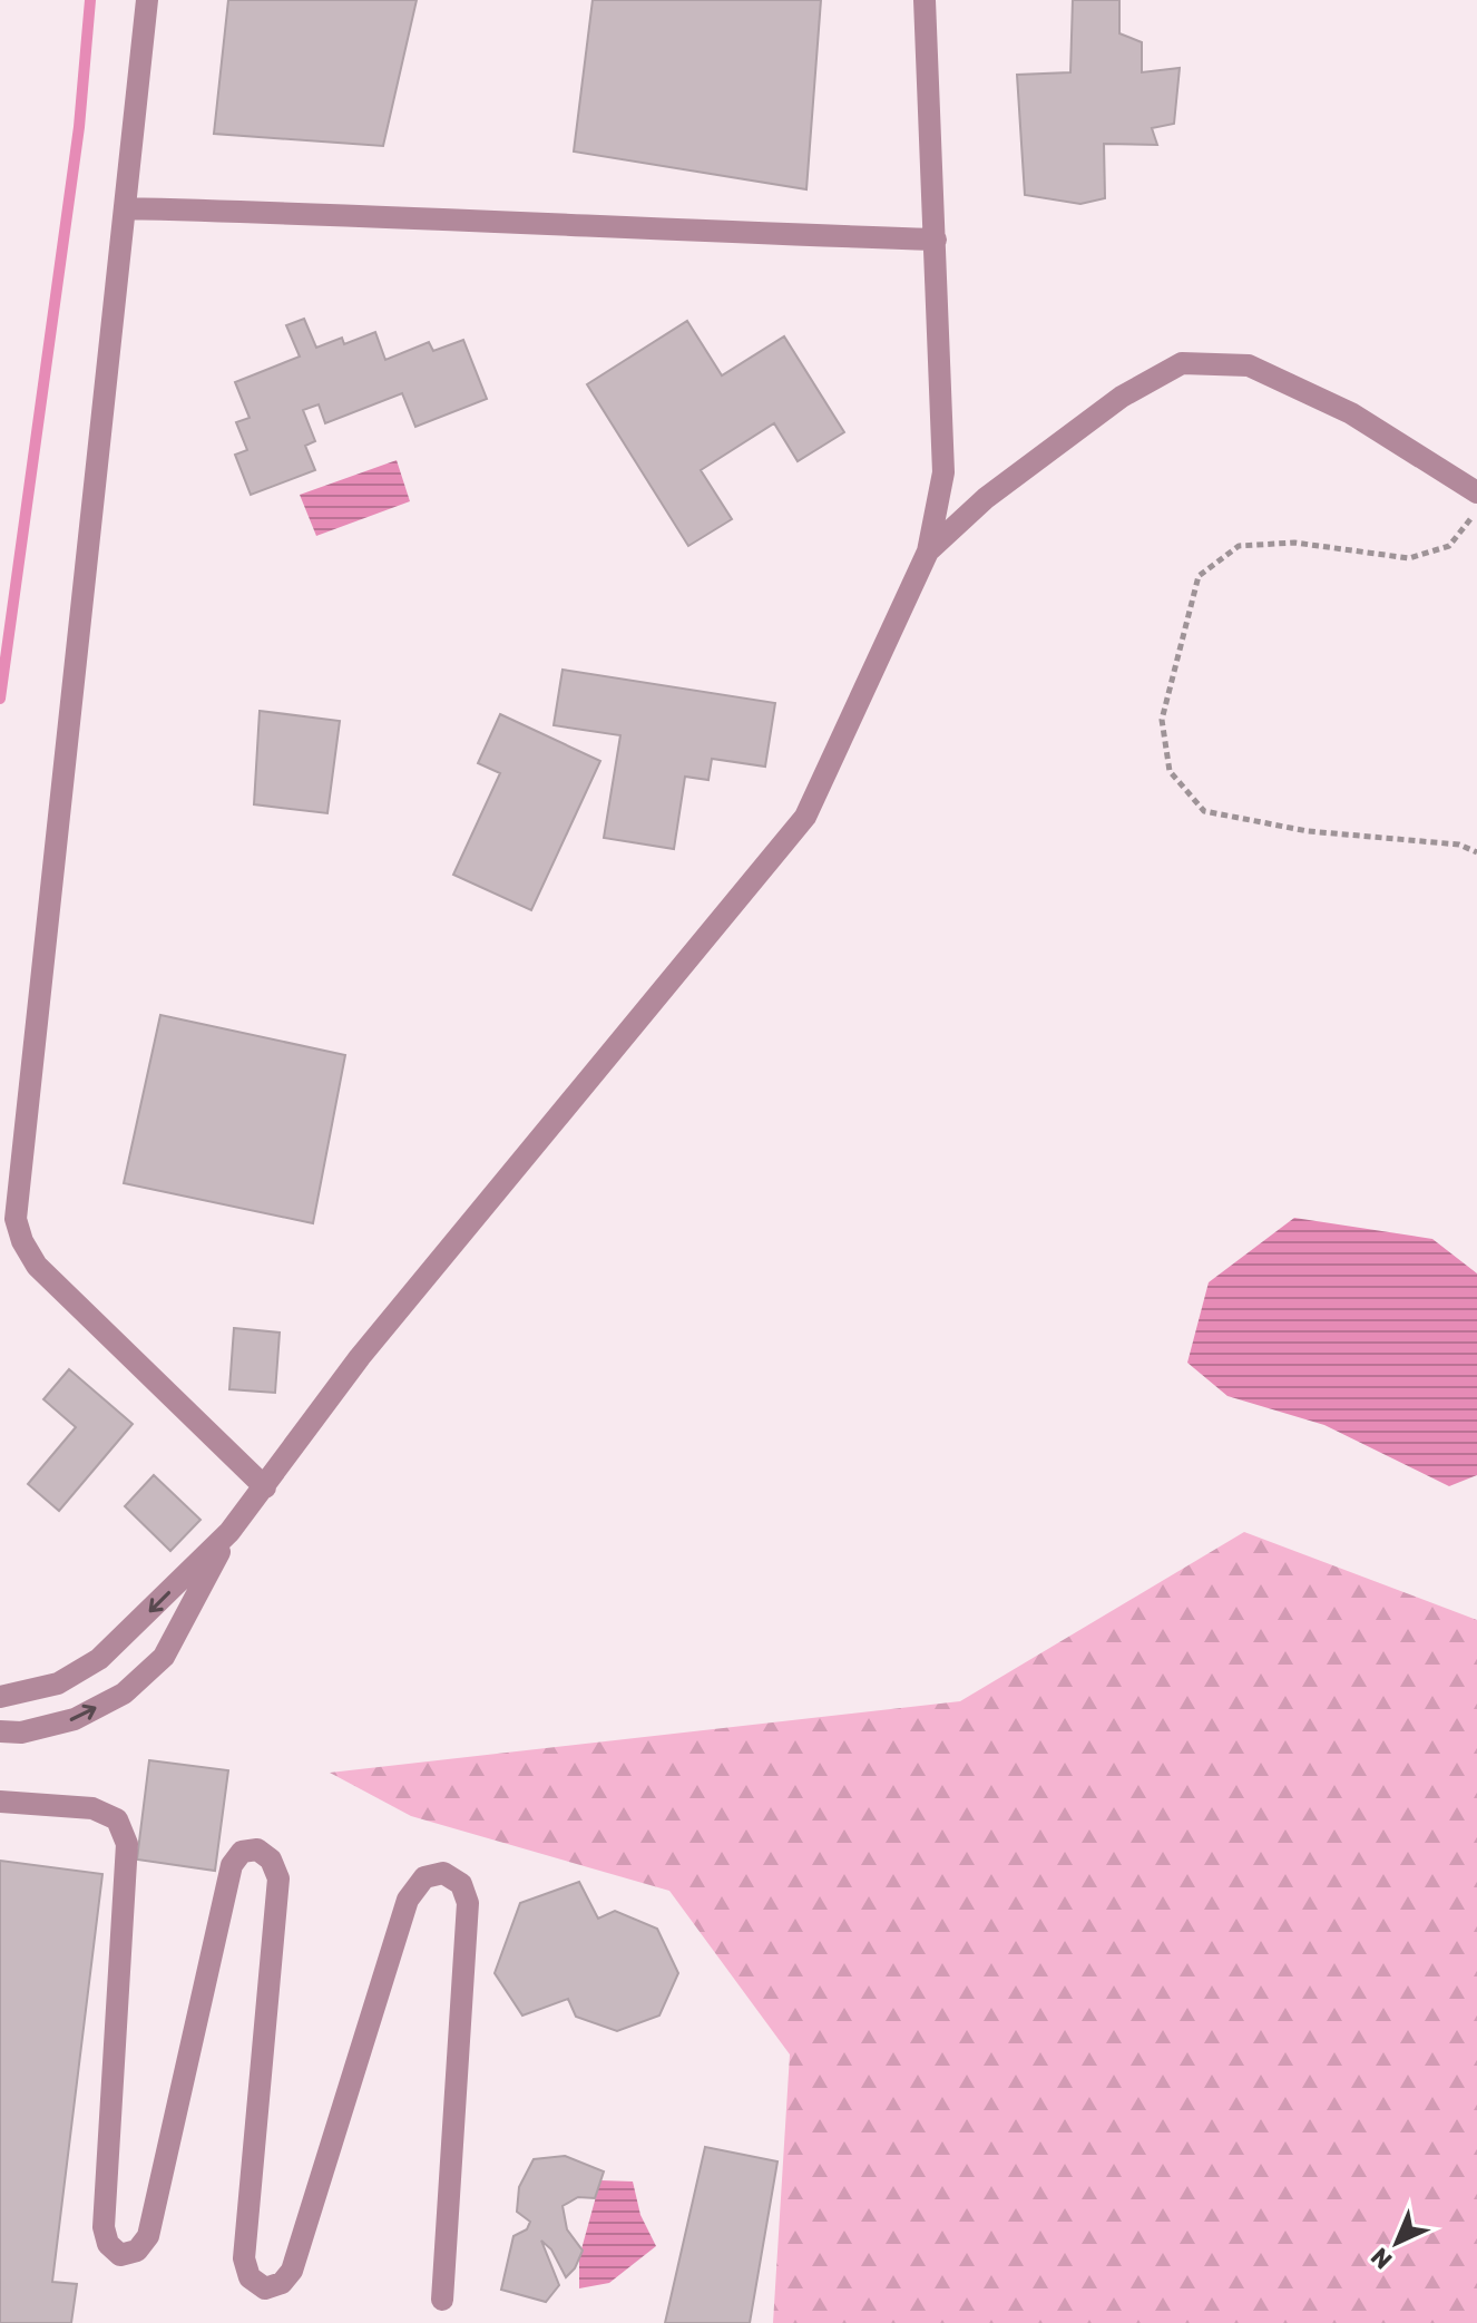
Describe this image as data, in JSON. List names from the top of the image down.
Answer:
{
  "north": "bottom left"
}
